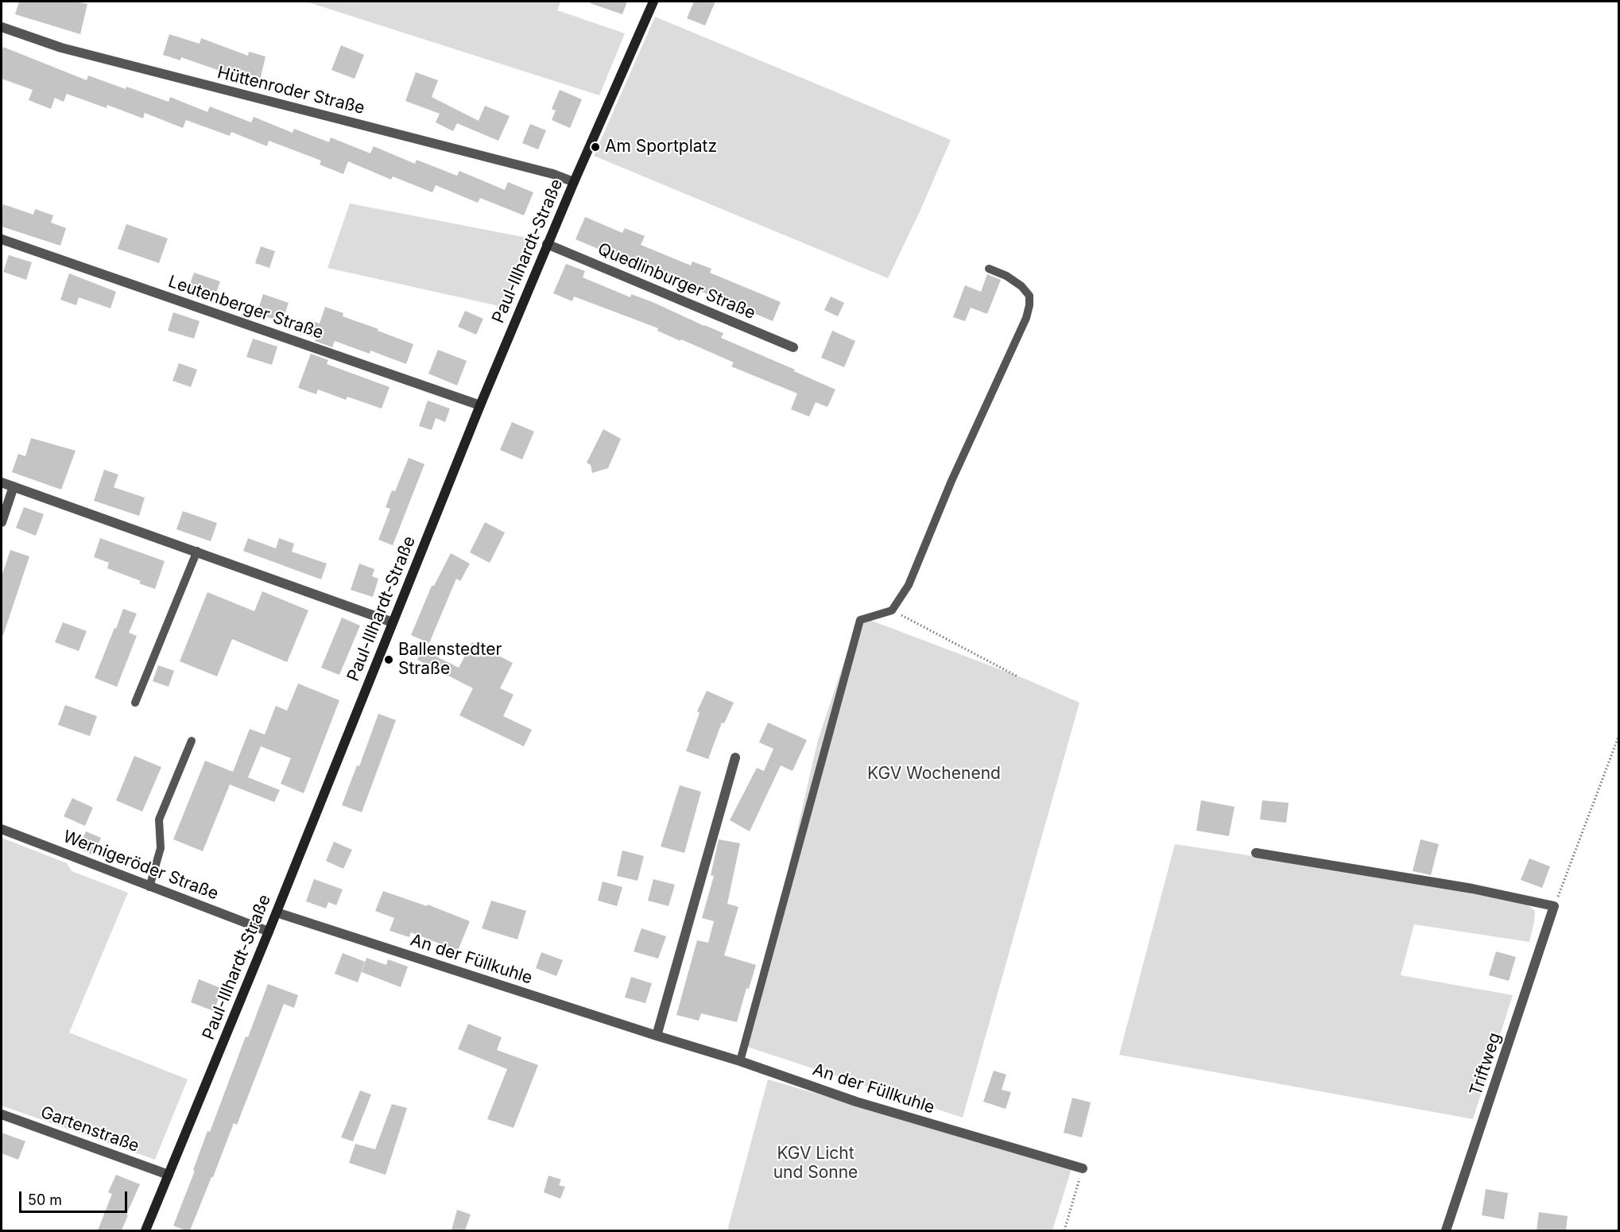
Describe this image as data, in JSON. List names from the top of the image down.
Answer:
{
  "streets": {
    "street": [
      "Hüttenroder Straße",
      "Paul-Illhardt-Straße",
      "Quedlinburger Straße",
      "Leutenberger Straße",
      "Wernigeröder Straße",
      "An der Füllkuhle",
      "Triftweg",
      "Gartenstraße"
    ]
  },
  "crossings": [
    ["Hüttenroder Straße", "Paul-Illhardt-Straße"],
    ["Paul-Illhardt-Straße", "Quedlinburger Straße"],
    ["Paul-Illhardt-Straße", "Leutenberger Straße"],
    ["Paul-Illhardt-Straße", "Wernigeröder Straße"],
    ["Paul-Illhardt-Straße", "An der Füllkuhle"],
    ["Paul-Illhardt-Straße", "Gartenstraße"]
  ],
  "parks": ["KGV Wochenend", "KGV Licht und Sonne"],
  "places": ["Am Sportplatz", "Ballenstedter Straße"],
  "scale_bar": "50 m"
}
